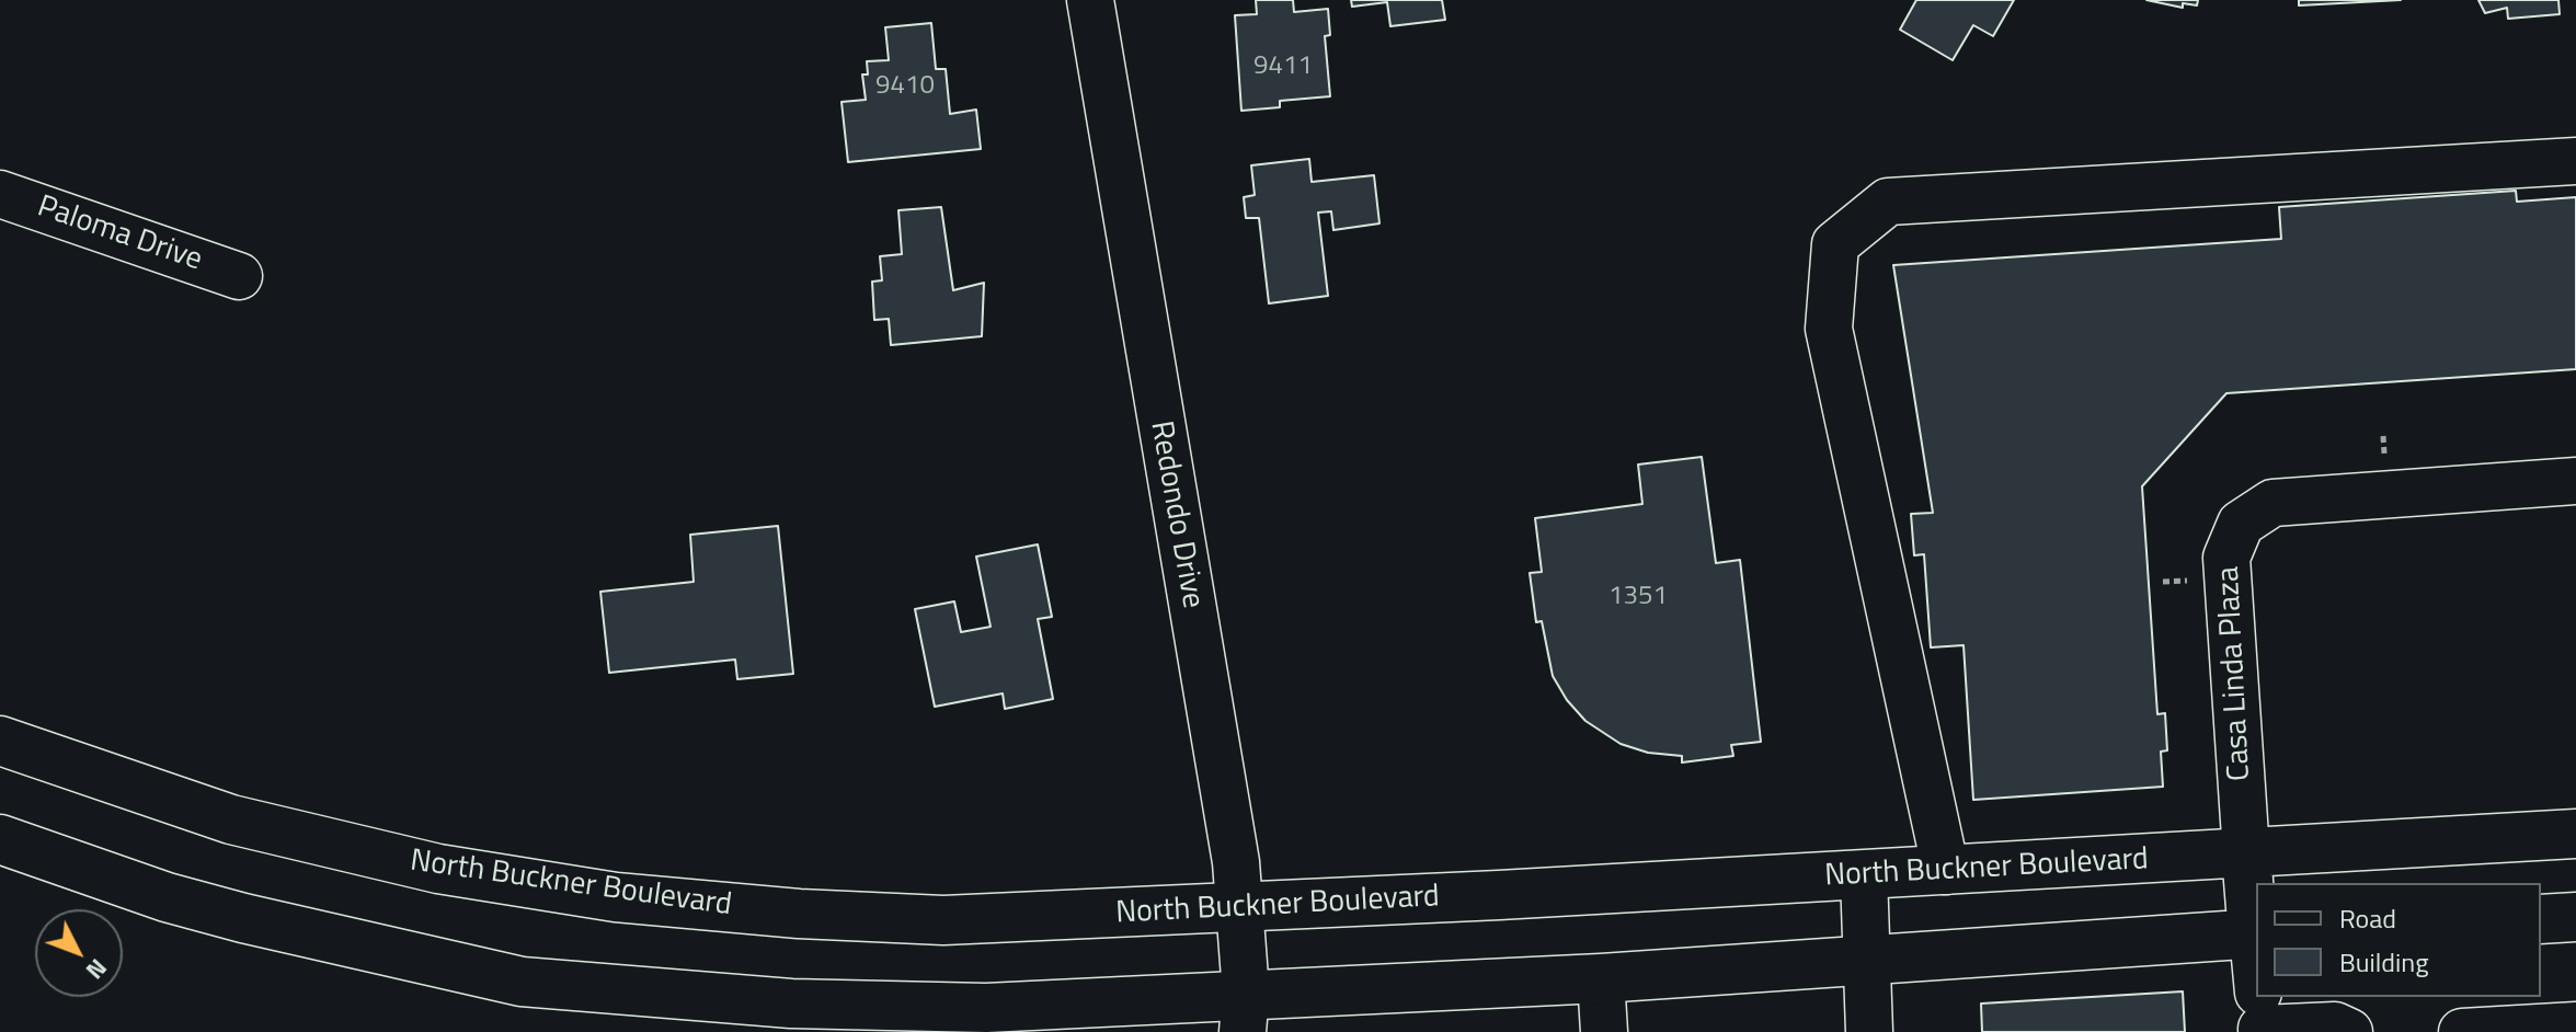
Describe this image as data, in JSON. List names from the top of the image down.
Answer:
{
  "streets": {
    "main road": ["North Buckner Boulevard"],
    "street": ["Paloma Drive", "Redondo Drive", "Casa Linda Plaza"]
  },
  "crossings": [
    ["Redondo Drive", "North Buckner Boulevard"],
    ["Casa Linda Plaza", "North Buckner Boulevard"]
  ],
  "house_numbers": ["9411", "9410", "1351"],
  "legend": ["Road", "Building"],
  "north": "bottom right"
}
